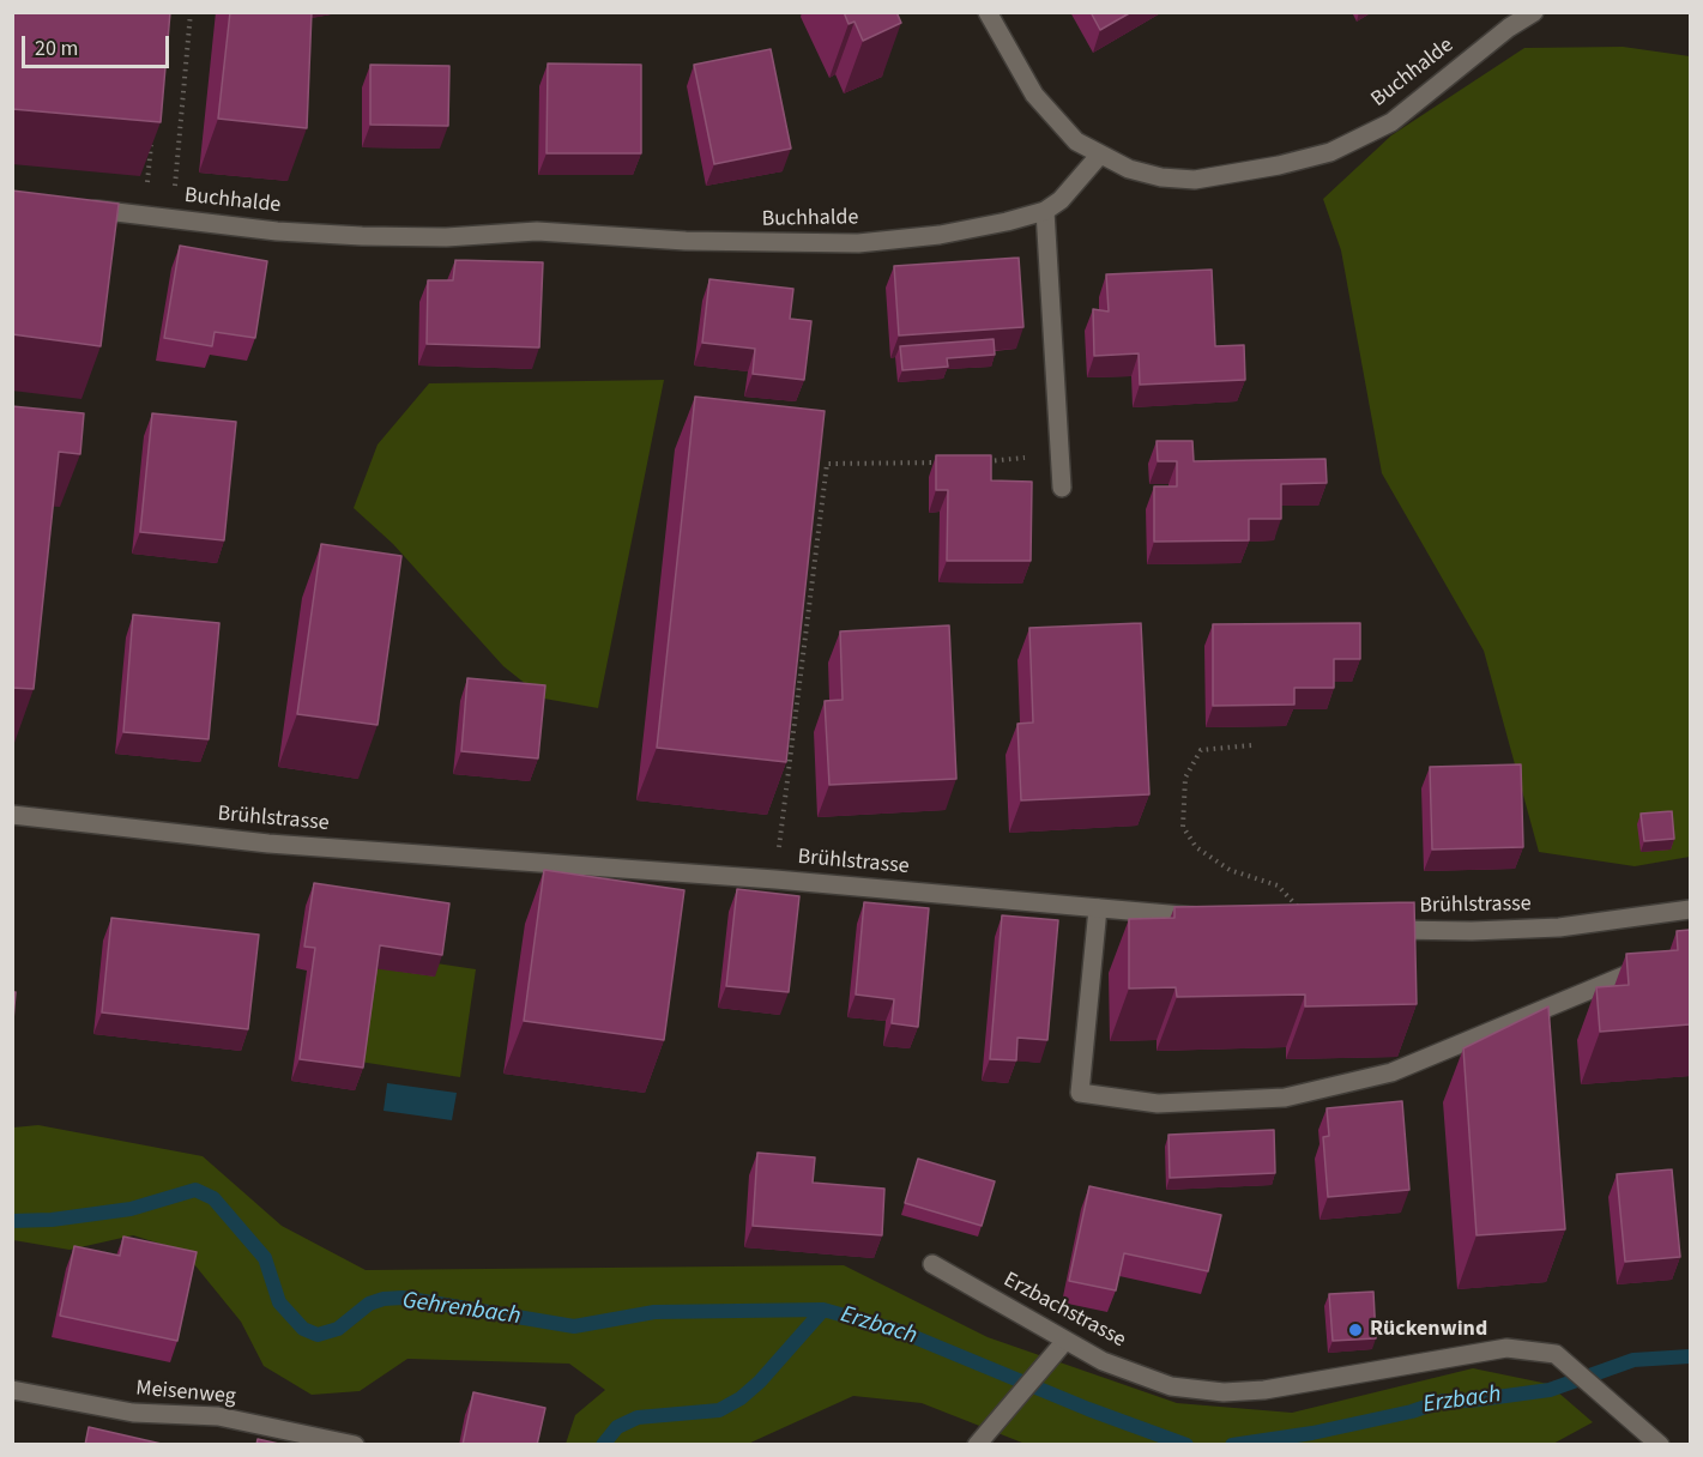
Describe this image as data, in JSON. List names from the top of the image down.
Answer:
{
  "streets": {
    "street": [
      "Buchhalde",
      "Brühlstrasse",
      "Erzbachstrasse",
      "Meisenweg"
    ]
  },
  "water": ["Gehrenbach", "Erzbach"],
  "places": ["Rückenwind"],
  "scale_bar": "20 m"
}
